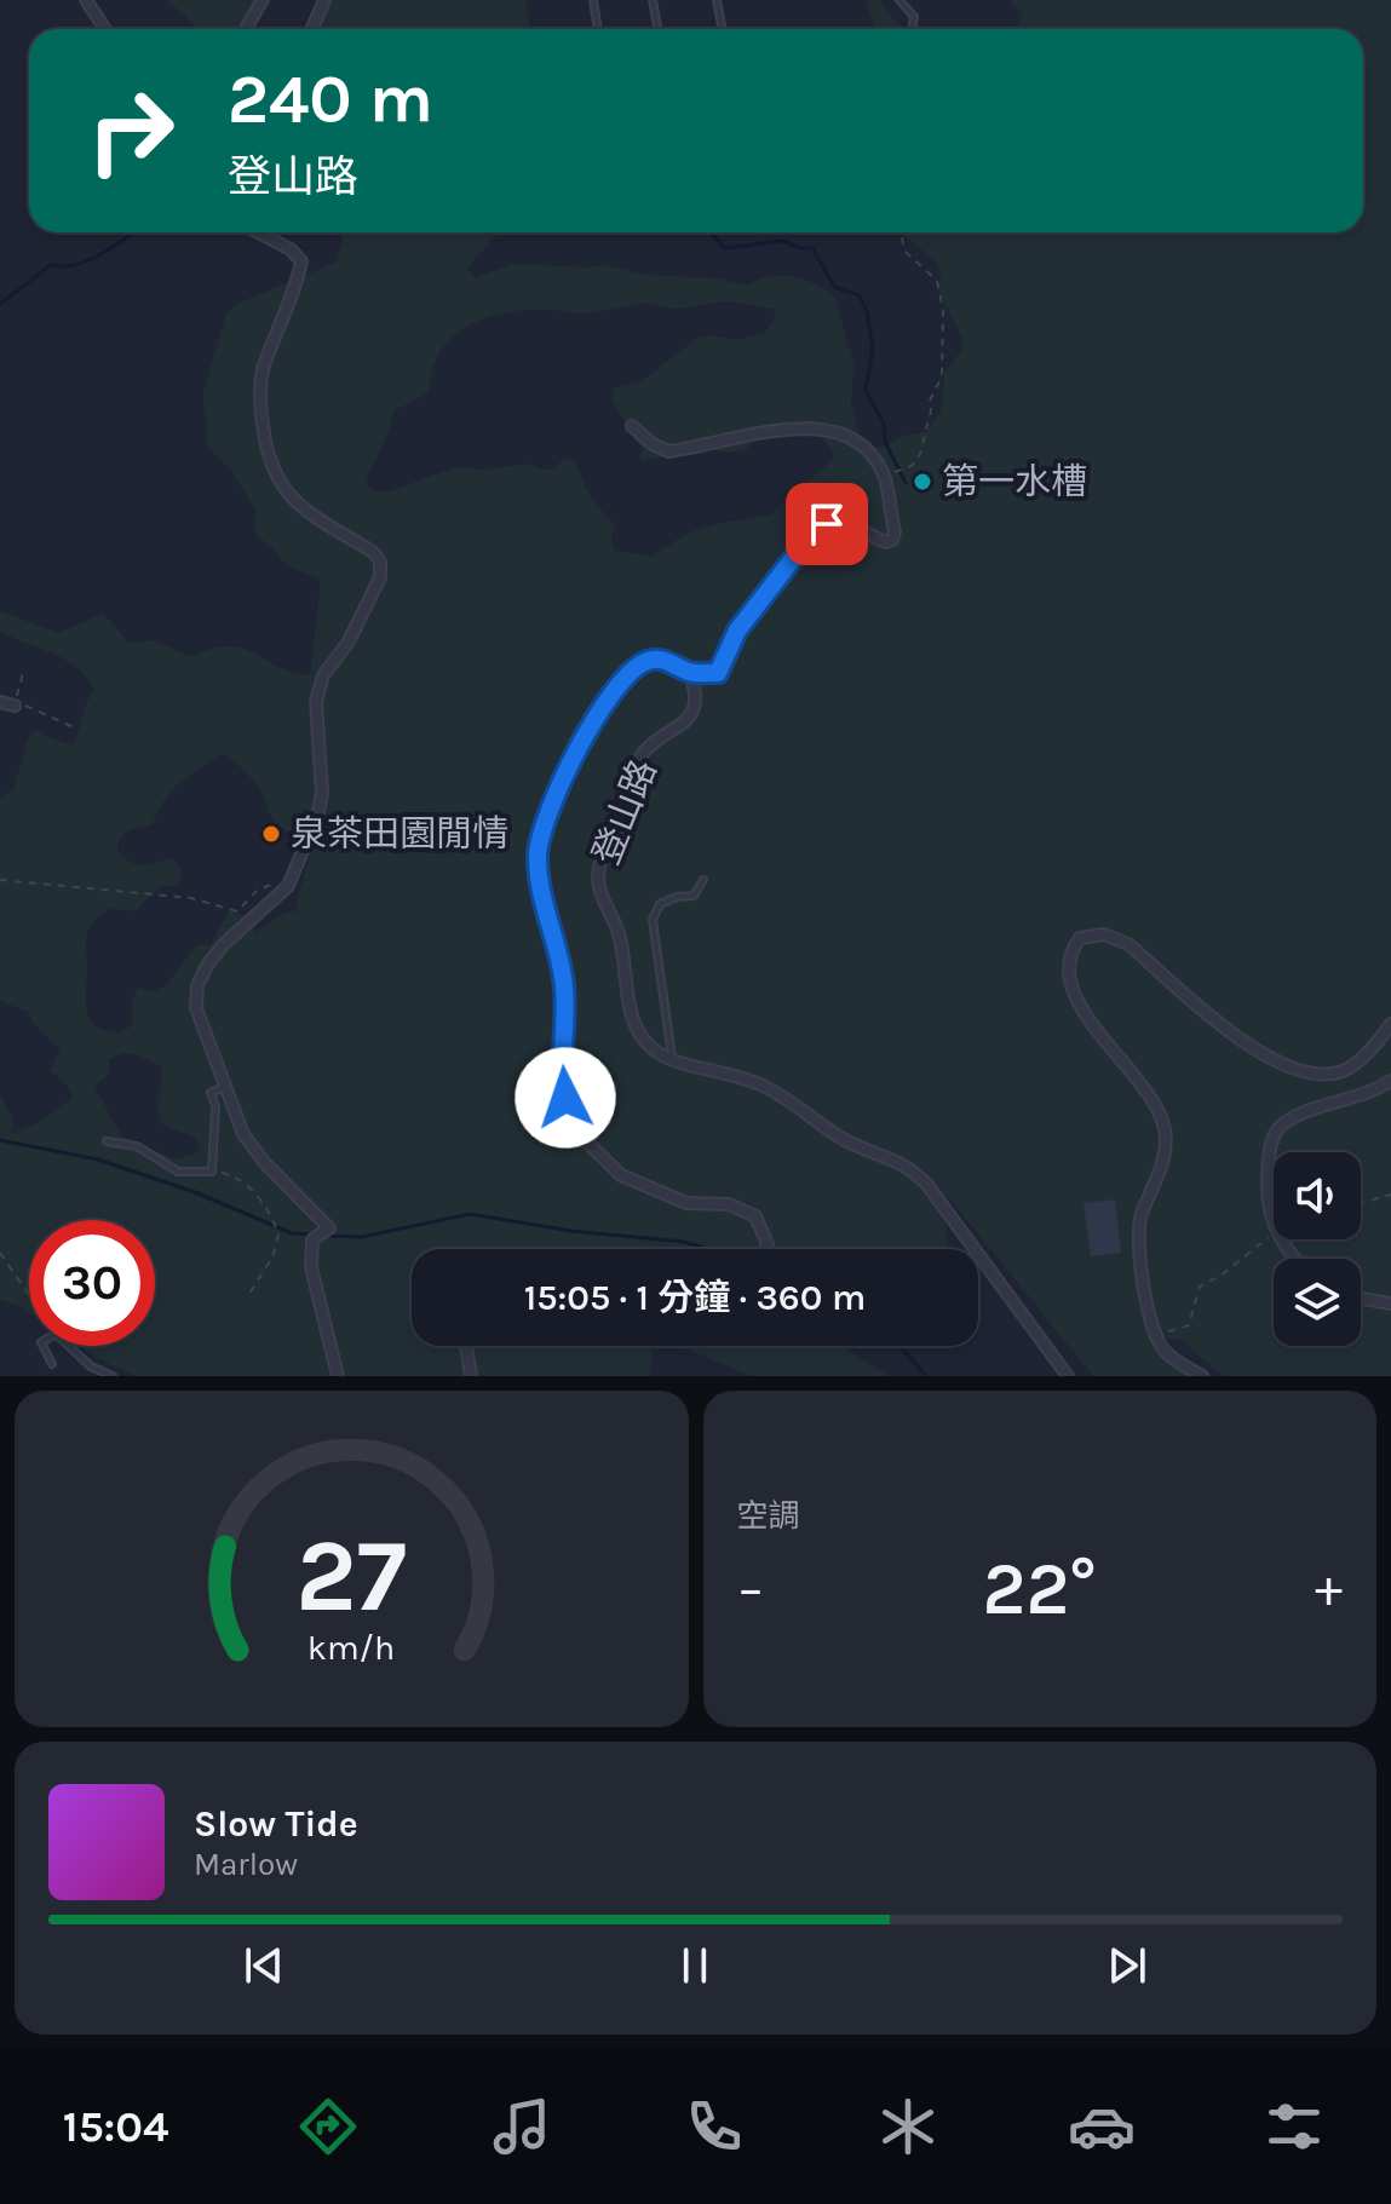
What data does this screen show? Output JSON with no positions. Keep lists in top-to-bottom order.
{
  "streets": {
    "street": ["登山路"]
  },
  "places": ["第一水槽", "泉茶田園閒情"],
  "page": {
    "turn": ["240 m", "登山路"],
    "limit": "30",
    "trip": "15:05 · 1 分鐘 · 360 m",
    "tile": "空調",
    "heat": ["−", "22°", "+"],
    "song": ["Slow Tide", "Marlow"],
    "tabs": "15:04",
    "gauge": ["27", "km/h"]
  }
}
